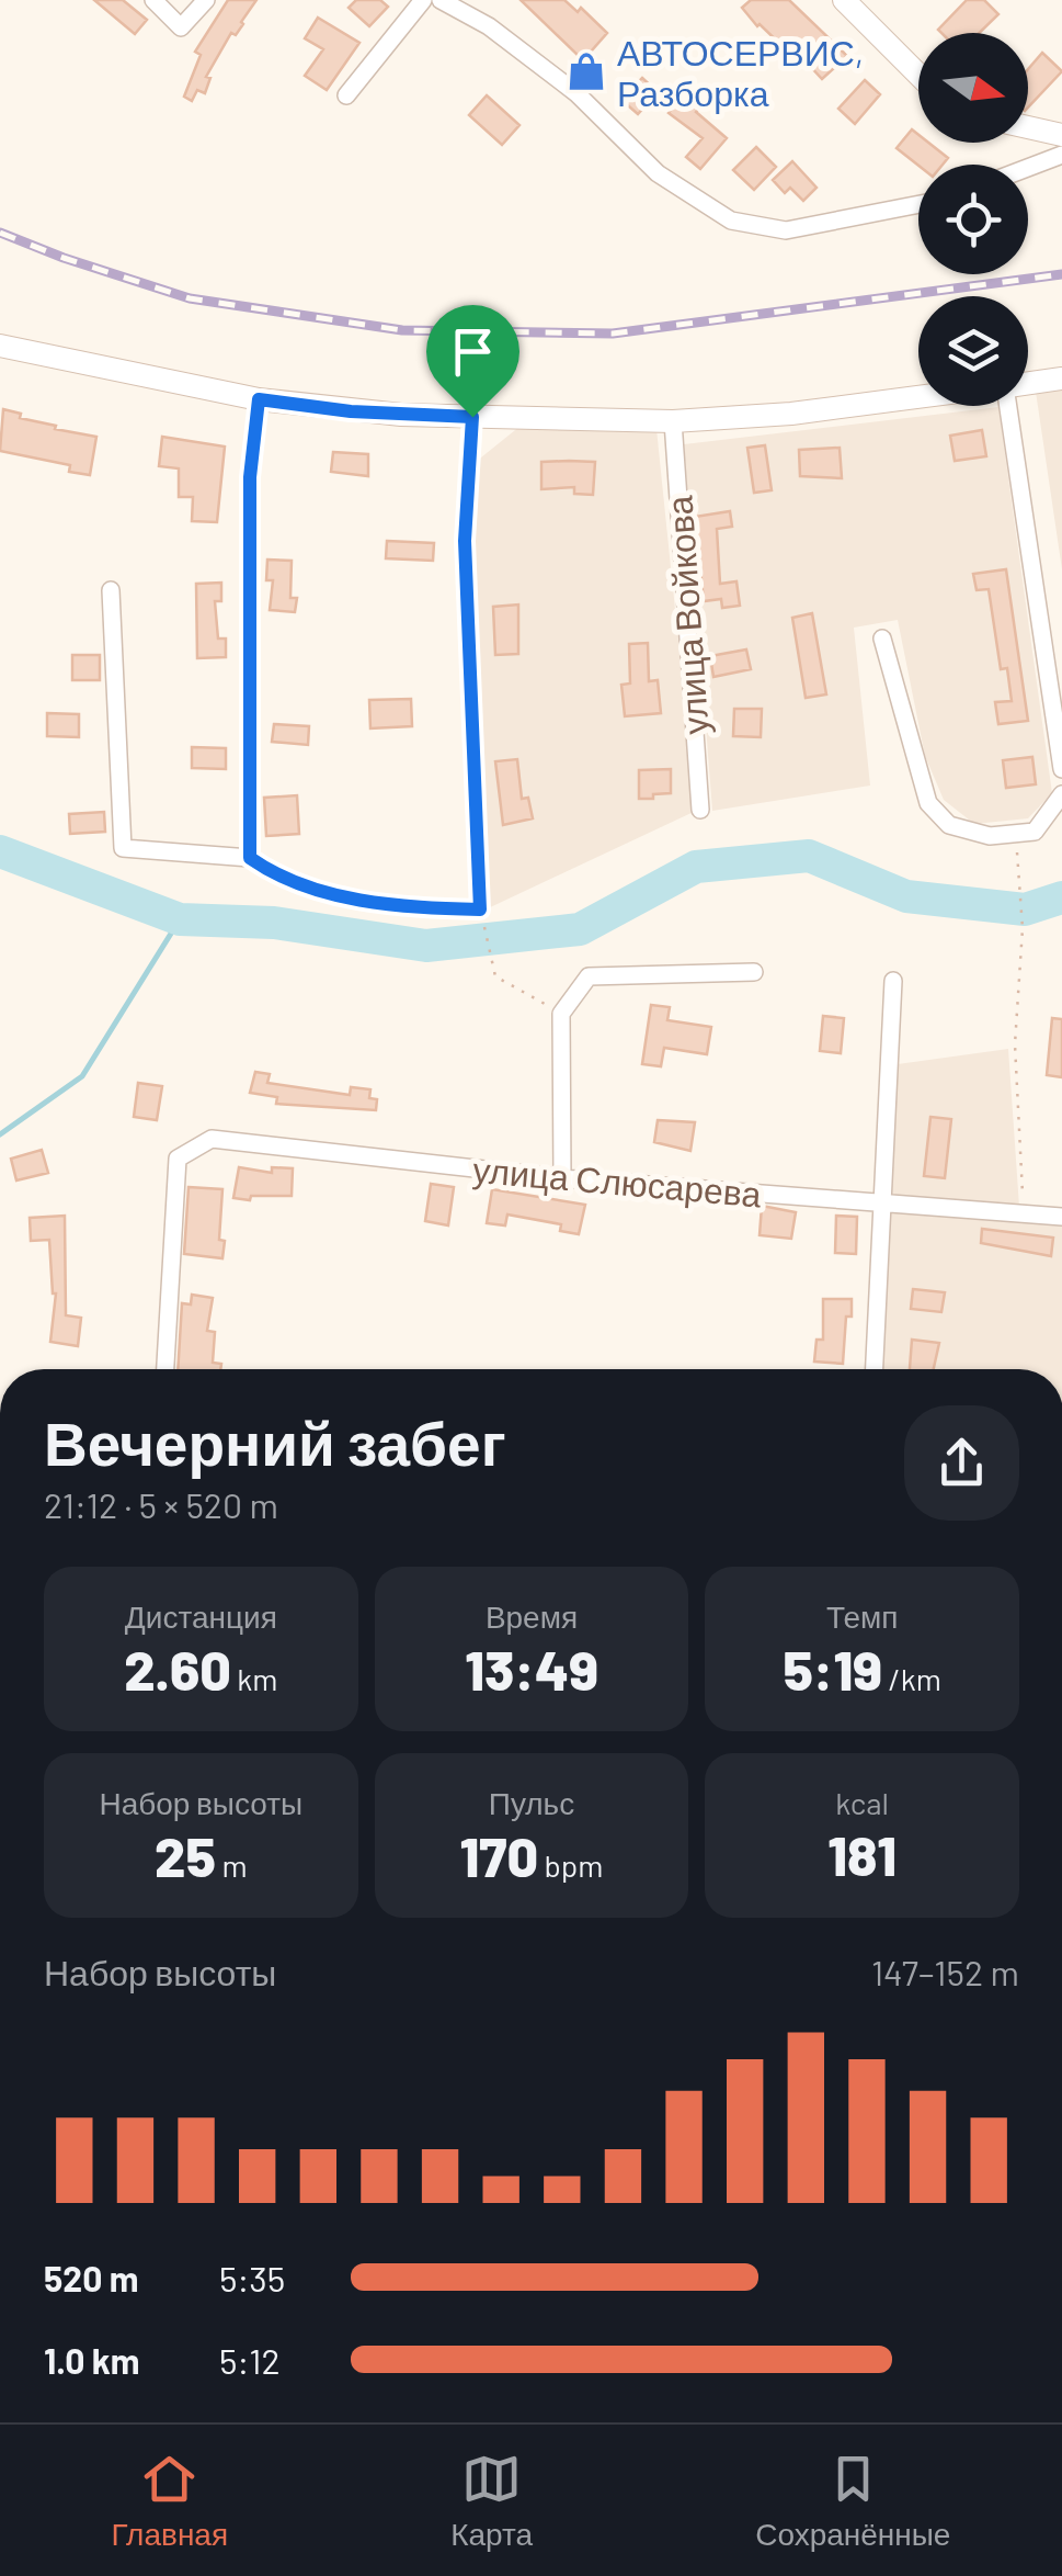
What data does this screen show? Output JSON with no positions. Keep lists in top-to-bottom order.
{
  "streets": {
    "street": ["улица Войкова", "улица Слюсарева"]
  },
  "places": {
    "shop": ["АВТОСЕРВИС, Разборка"]
  },
  "north": "right",
  "page": {
    "heading": ["Вечерний забег", "21:12 · 5 × 520 m"],
    "stats": [
      ["Дистанция", "2.60 km"],
      ["Время", "13:49"],
      ["Темп", "5:19 /km"],
      ["Набор высоты", "25 m"],
      ["Пульс", "170 bpm"],
      ["kcal", "181"]
    ],
    "chart": ["Набор высоты", "147–152 m"],
    "list": [
      {
        "name": "520 m",
        "note": "5:35"
      },
      {
        "name": "1.0 km",
        "note": "5:12"
      }
    ],
    "tabs": ["Главная", "Карта", "Сохранённые"]
  }
}
